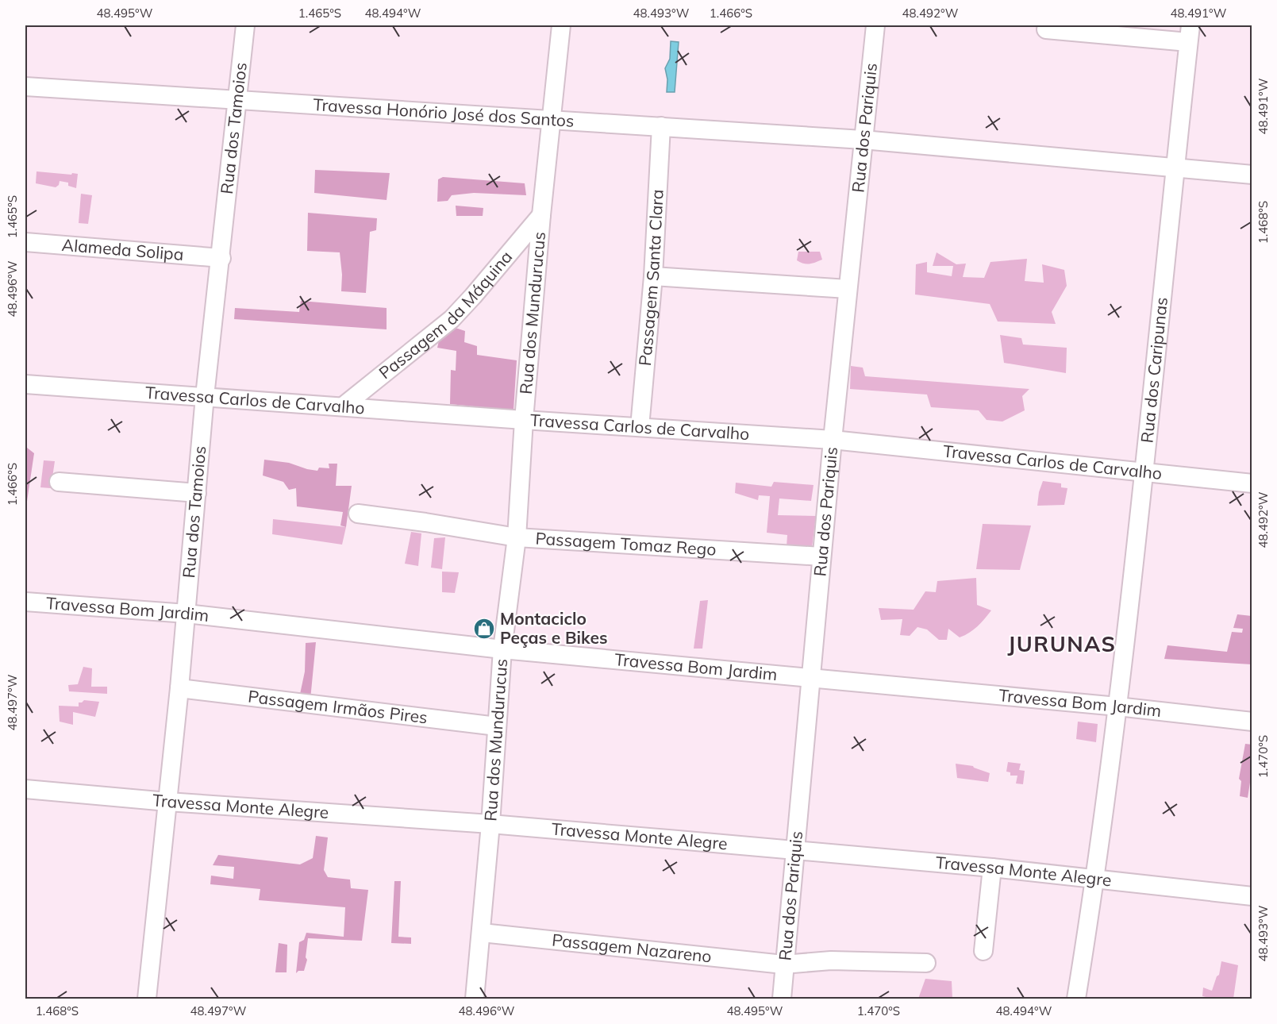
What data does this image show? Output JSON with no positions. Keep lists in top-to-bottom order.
{
  "streets": {
    "street": [
      "Travessa Honório José dos Santos",
      "Rua dos Tamoios",
      "Rua dos Pariquis",
      "Alameda Solipa",
      "Passagem Santa Clara",
      "Rua dos Mundurucus",
      "Passagem da Máquina",
      "Rua dos Caripunas",
      "Travessa Carlos de Carvalho",
      "Passagem Tomaz Rego",
      "Travessa Bom Jardim",
      "Passagem Irmãos Pires",
      "Travessa Monte Alegre",
      "Passagem Nazareno"
    ]
  },
  "crossings": [
    ["Travessa Honório José dos Santos", "Rua dos Tamoios"],
    ["Travessa Honório José dos Santos", "Rua dos Pariquis"],
    ["Travessa Honório José dos Santos", "Passagem Santa Clara"],
    ["Travessa Honório José dos Santos", "Rua dos Mundurucus"],
    ["Travessa Honório José dos Santos", "Rua dos Caripunas"],
    ["Rua dos Tamoios", "Alameda Solipa"],
    ["Rua dos Tamoios", "Travessa Carlos de Carvalho"],
    ["Rua dos Tamoios", "Travessa Bom Jardim"],
    ["Rua dos Tamoios", "Passagem Irmãos Pires"],
    ["Rua dos Tamoios", "Travessa Monte Alegre"],
    ["Rua dos Pariquis", "Travessa Carlos de Carvalho"],
    ["Rua dos Pariquis", "Passagem Tomaz Rego"],
    ["Rua dos Pariquis", "Travessa Bom Jardim"],
    ["Rua dos Pariquis", "Travessa Monte Alegre"],
    ["Rua dos Pariquis", "Passagem Nazareno"],
    ["Passagem Santa Clara", "Travessa Carlos de Carvalho"],
    ["Rua dos Mundurucus", "Passagem da Máquina"],
    ["Rua dos Mundurucus", "Travessa Carlos de Carvalho"],
    ["Rua dos Mundurucus", "Passagem Tomaz Rego"],
    ["Rua dos Mundurucus", "Travessa Bom Jardim"],
    ["Rua dos Mundurucus", "Passagem Irmãos Pires"],
    ["Rua dos Mundurucus", "Travessa Monte Alegre"],
    ["Rua dos Mundurucus", "Passagem Nazareno"],
    ["Passagem da Máquina", "Travessa Carlos de Carvalho"],
    ["Rua dos Caripunas", "Travessa Carlos de Carvalho"],
    ["Rua dos Caripunas", "Travessa Bom Jardim"],
    ["Rua dos Caripunas", "Travessa Monte Alegre"]
  ],
  "districts": ["JURUNAS"],
  "places": {
    "shop": ["Montaciclo Peças e Bikes"]
  },
  "coordinates": [
    "48.495°W",
    "1.465°S",
    "48.494°W",
    "48.493°W",
    "1.466°S",
    "48.492°W",
    "48.491°W",
    "1.468°S",
    "48.496°W",
    "48.497°W",
    "1.470°S"
  ]
}
